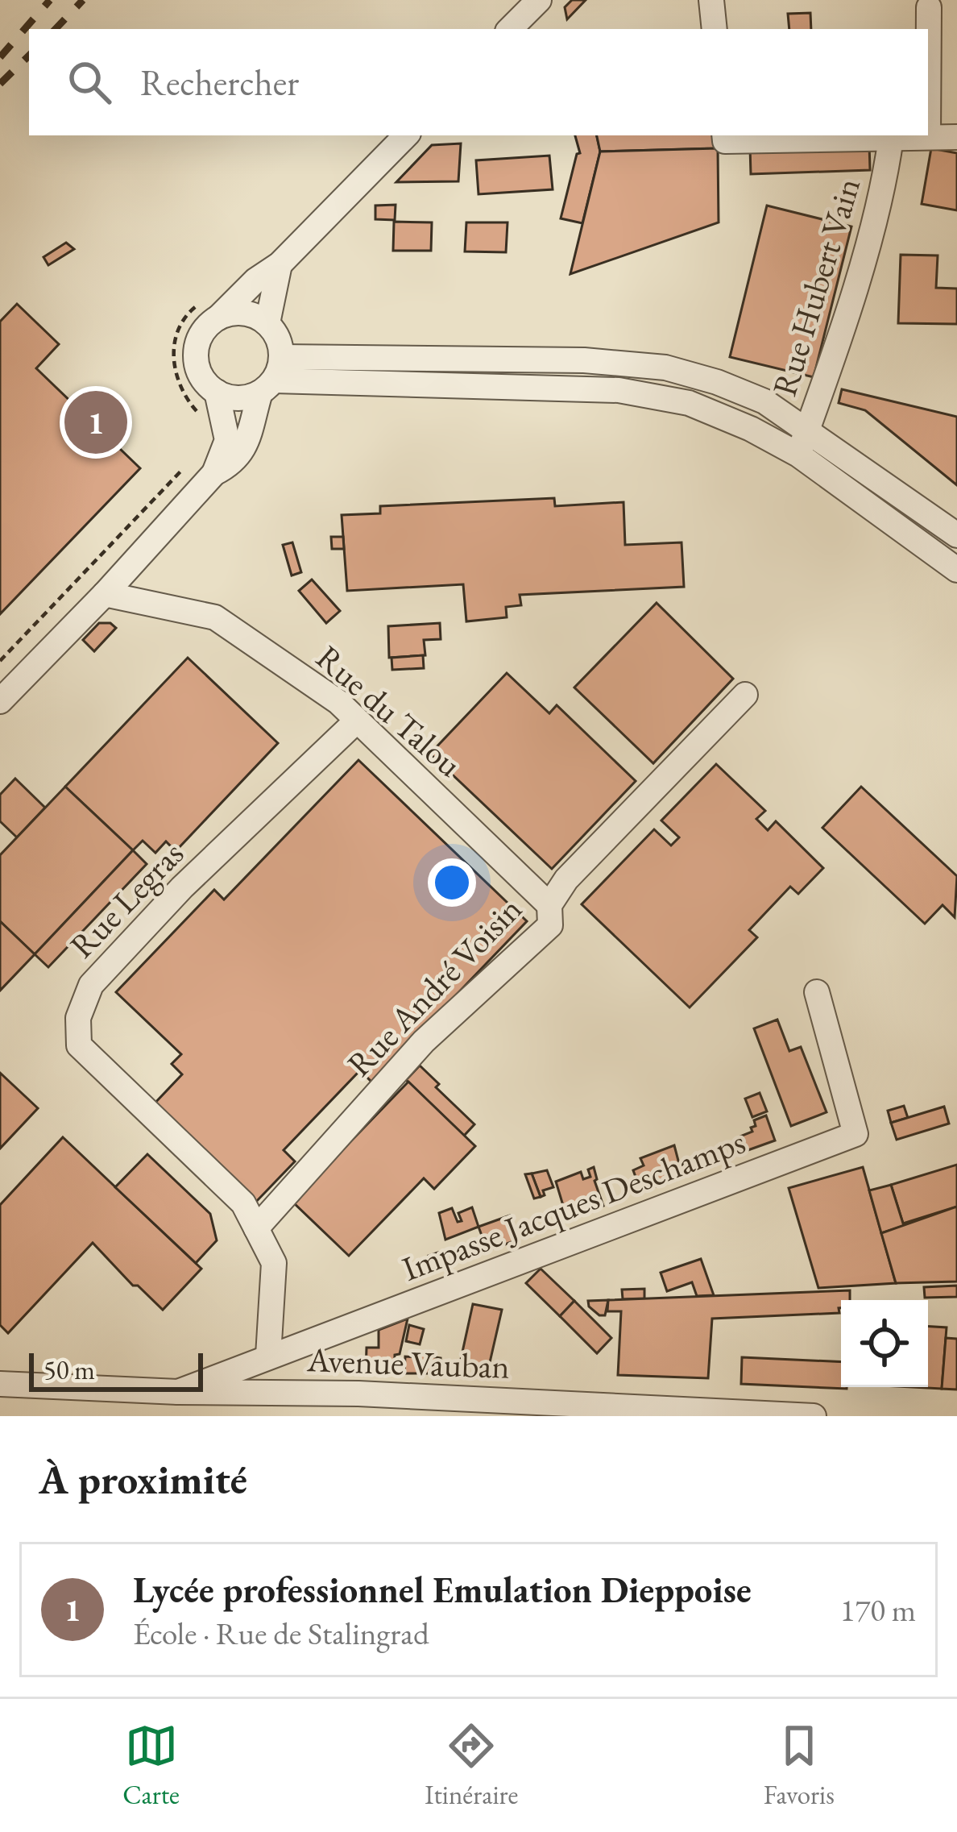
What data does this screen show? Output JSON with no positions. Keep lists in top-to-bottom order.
{
  "streets": {
    "street": [
      "Rue Hubert Vain",
      "Rue du Talou",
      "Rue Legras",
      "Rue André Voisin",
      "Impasse Jacques Deschamps",
      "Avenue Vauban"
    ]
  },
  "crossings": [
    ["Rue du Talou", "Rue Legras"],
    ["Rue du Talou", "Rue André Voisin"],
    ["Rue Legras", "Rue André Voisin"],
    ["Impasse Jacques Deschamps", "Avenue Vauban"]
  ],
  "scale_bar": "50 m",
  "page": {
    "search": "Rechercher",
    "pins": "1",
    "scale": "50 m",
    "heading": "À proximité",
    "list": [
      {
        "mark": "1",
        "name": "Lycée professionnel Emulation Dieppoise",
        "note": "École · Rue de Stalingrad",
        "value": "170 m"
      }
    ],
    "nav": ["Carte", "Itinéraire", "Favoris"]
  }
}
